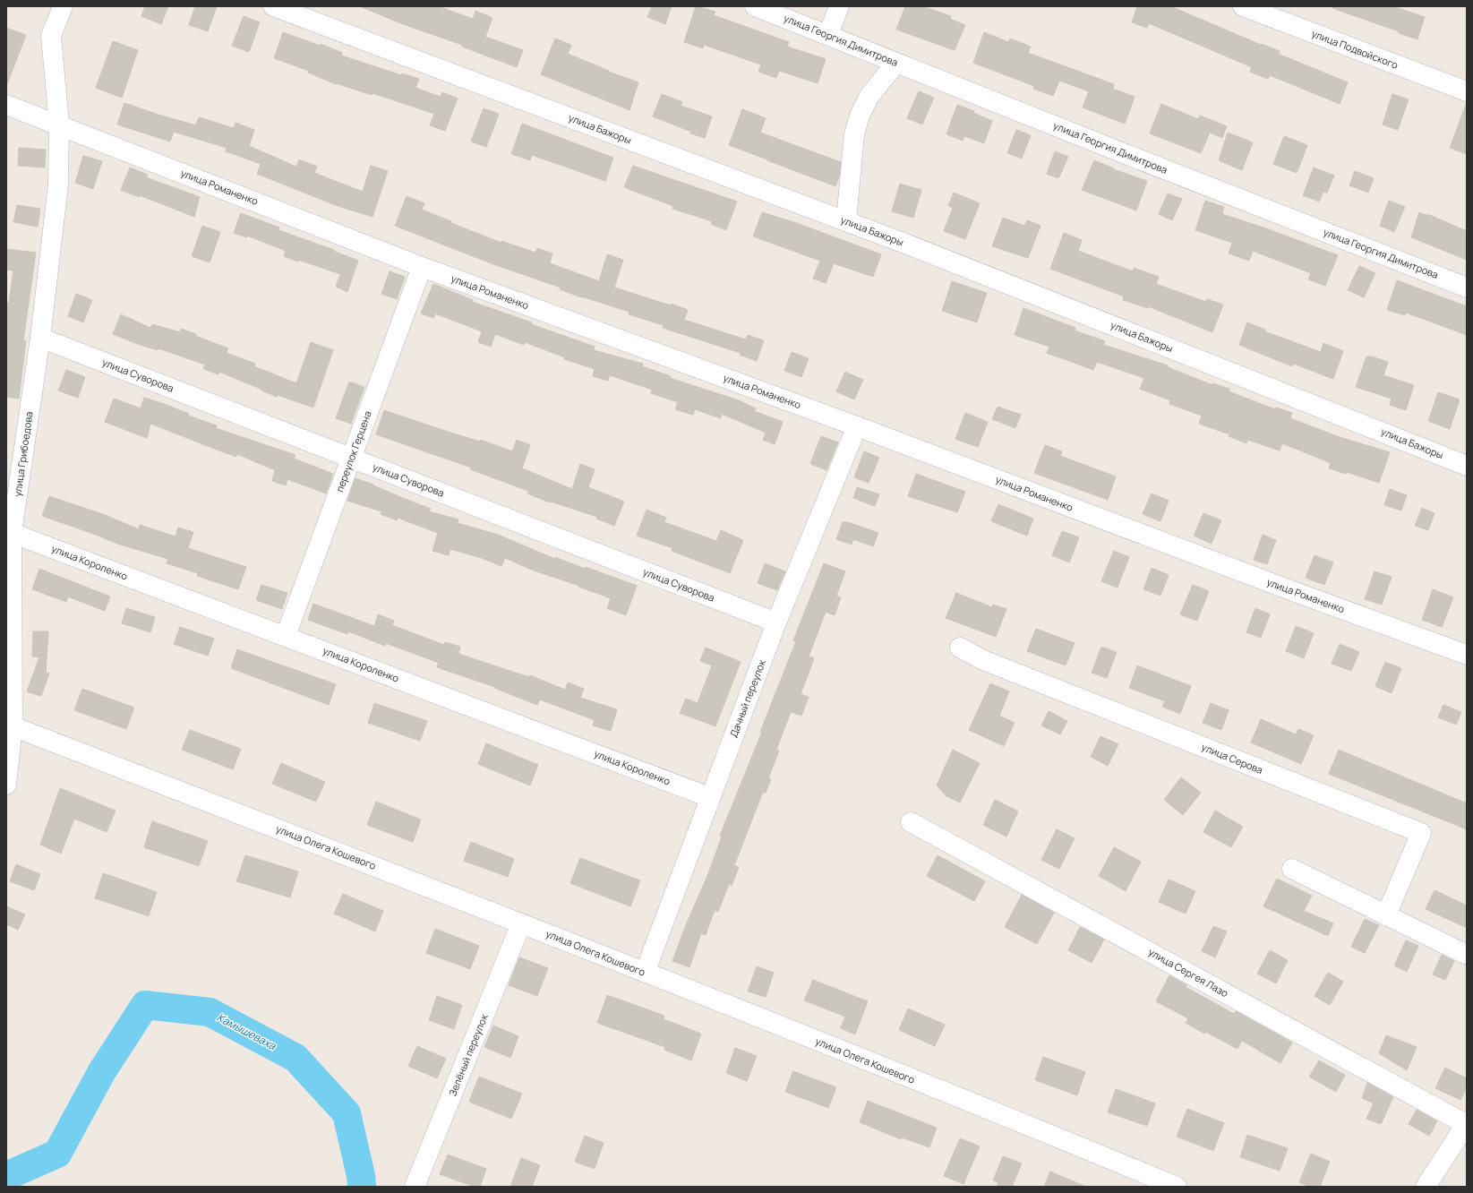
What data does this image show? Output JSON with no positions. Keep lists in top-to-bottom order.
{
  "streets": {
    "street": [
      "улица Георгия Димитрова",
      "улица Подвойского",
      "улица Бажоры",
      "улица Романенко",
      "улица Суворова",
      "переулок Герцена",
      "улица Грибоедова",
      "улица Короленко",
      "Дачный переулок",
      "улица Серова",
      "улица Олега Кошевого",
      "улица Сергея Лазо",
      "Зелёный переулок"
    ]
  },
  "crossings": [
    ["улица Романенко", "переулок Герцена"],
    ["улица Романенко", "улица Грибоедова"],
    ["улица Романенко", "Дачный переулок"],
    ["улица Суворова", "переулок Герцена"],
    ["улица Суворова", "улица Грибоедова"],
    ["улица Суворова", "Дачный переулок"],
    ["переулок Герцена", "улица Короленко"],
    ["улица Грибоедова", "улица Короленко"],
    ["улица Грибоедова", "улица Олега Кошевого"],
    ["улица Короленко", "Дачный переулок"],
    ["Дачный переулок", "улица Олега Кошевого"],
    ["улица Олега Кошевого", "Зелёный переулок"]
  ],
  "water": ["Камышеваха"]
}
